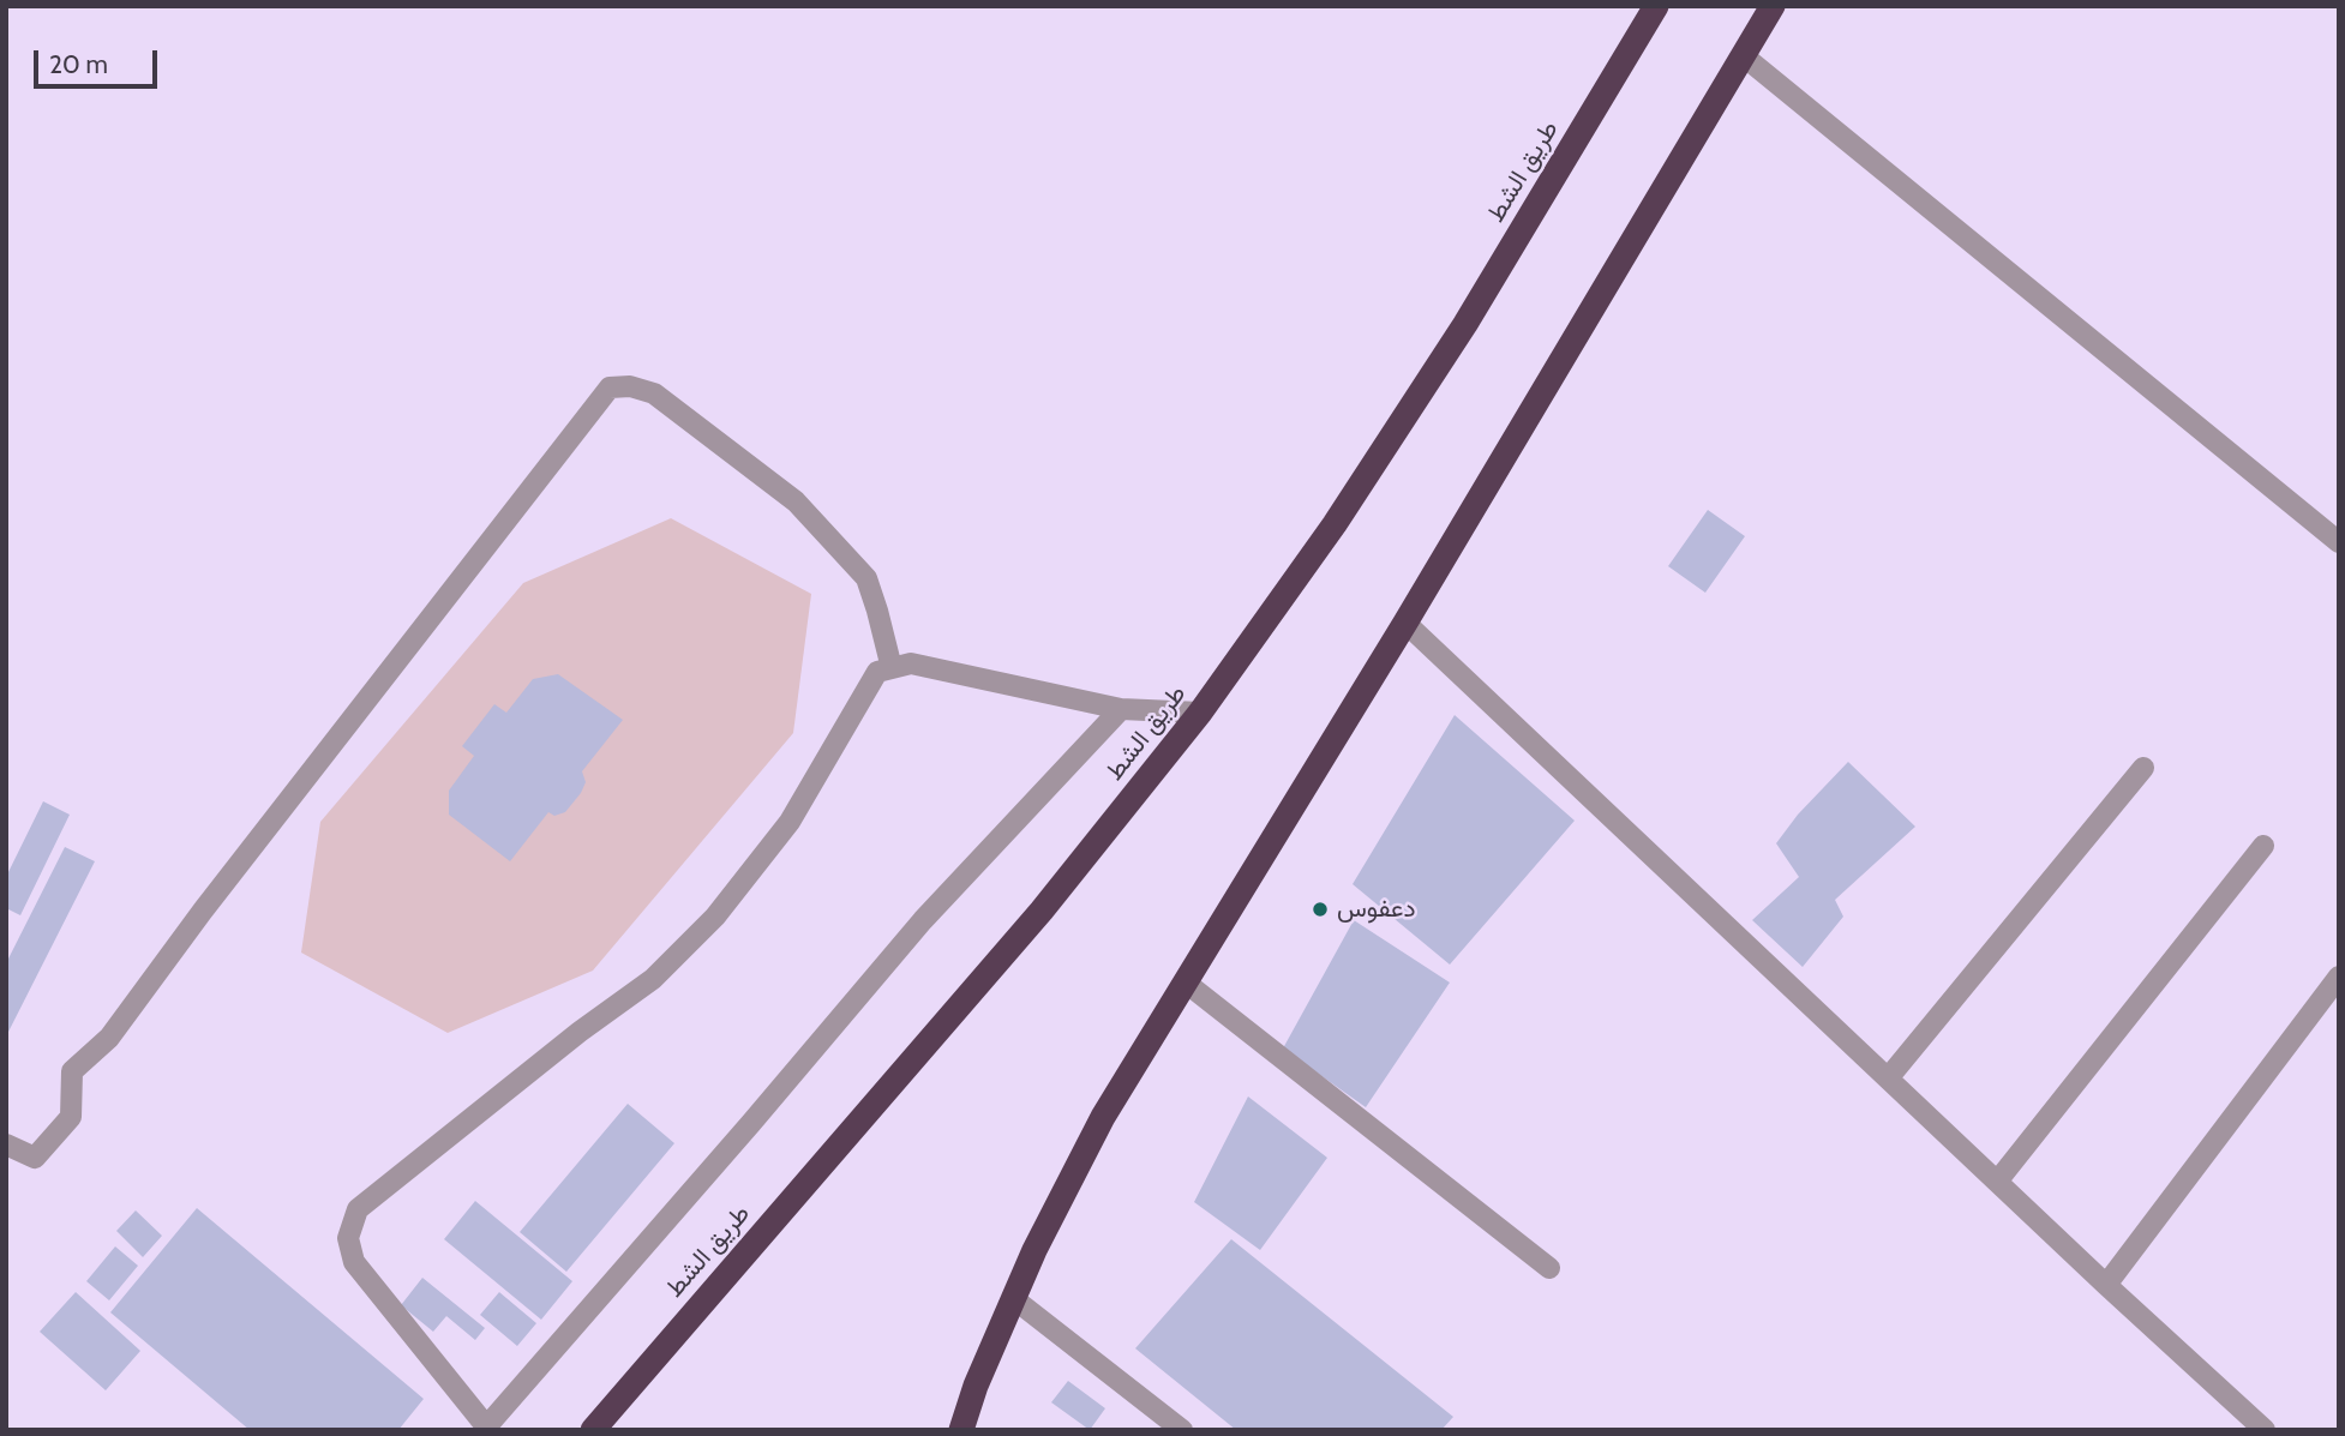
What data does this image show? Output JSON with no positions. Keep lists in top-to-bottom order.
{
  "streets": {
    "highway": ["طريق الشط"]
  },
  "places": ["دعفوس"],
  "scale_bar": "20 m"
}
